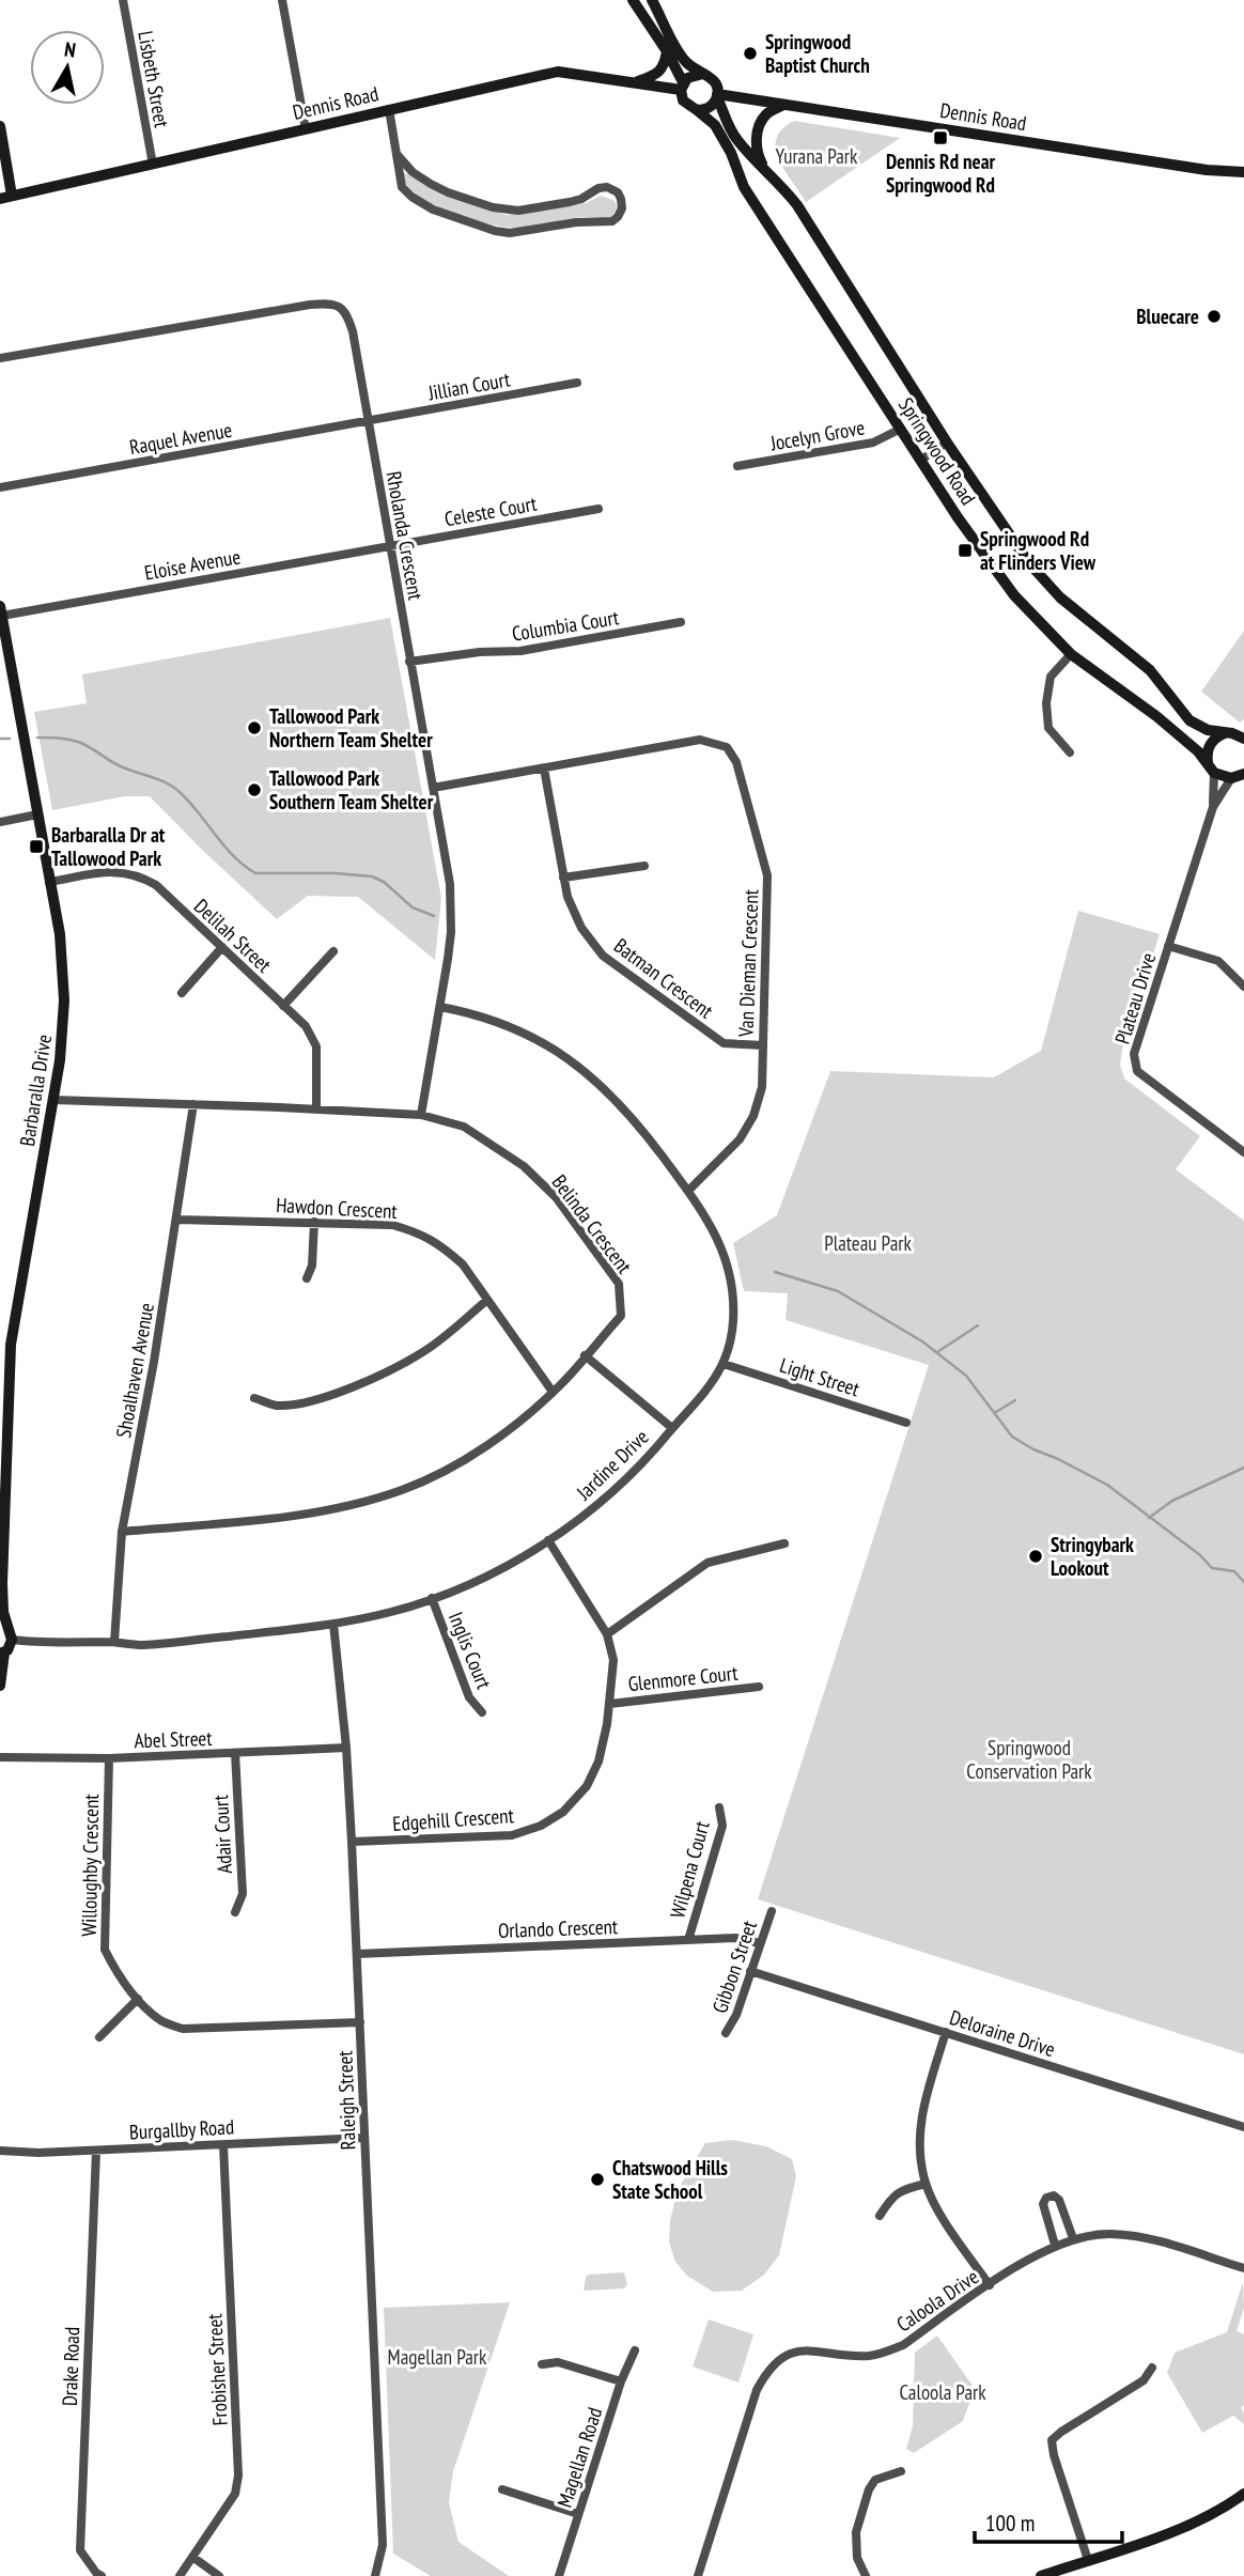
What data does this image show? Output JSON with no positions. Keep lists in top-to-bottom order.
{
  "streets": {
    "street": [
      "Lisbeth Street",
      "Dennis Road",
      "Jillian Court",
      "Jocelyn Grove",
      "Raquel Avenue",
      "Springwood Road",
      "Celeste Court",
      "Rholanda Crescent",
      "Eloise Avenue",
      "Columbia Court",
      "Delilah Street",
      "Van Dieman Crescent",
      "Batman Crescent",
      "Plateau Drive",
      "Barbaralla Drive",
      "Hawdon Crescent",
      "Belinda Crescent",
      "Shoalhaven Avenue",
      "Light Street",
      "Jardine Drive",
      "Inglis Court",
      "Glenmore Court",
      "Abel Street",
      "Edgehill Crescent",
      "Adair Court",
      "Willoughby Crescent",
      "Wilpena Court",
      "Orlando Crescent",
      "Gibbon Street",
      "Deloraine Drive",
      "Raleigh Street",
      "Burgallby Road",
      "Caloola Drive",
      "Drake Road",
      "Frobisher Street",
      "Magellan Road"
    ]
  },
  "crossings": [
    ["Lisbeth Street", "Dennis Road"],
    ["Dennis Road", "Springwood Road"],
    ["Jillian Court", "Raquel Avenue"],
    ["Jillian Court", "Rholanda Crescent"],
    ["Jocelyn Grove", "Springwood Road"],
    ["Raquel Avenue", "Rholanda Crescent"],
    ["Springwood Road", "Plateau Drive"],
    ["Celeste Court", "Rholanda Crescent"],
    ["Celeste Court", "Eloise Avenue"],
    ["Rholanda Crescent", "Eloise Avenue"],
    ["Rholanda Crescent", "Columbia Court"],
    ["Rholanda Crescent", "Van Dieman Crescent"],
    ["Rholanda Crescent", "Belinda Crescent"],
    ["Rholanda Crescent", "Jardine Drive"],
    ["Eloise Avenue", "Barbaralla Drive"],
    ["Delilah Street", "Barbaralla Drive"],
    ["Delilah Street", "Belinda Crescent"],
    ["Van Dieman Crescent", "Batman Crescent"],
    ["Van Dieman Crescent", "Jardine Drive"],
    ["Barbaralla Drive", "Belinda Crescent"],
    ["Barbaralla Drive", "Jardine Drive"],
    ["Hawdon Crescent", "Belinda Crescent"],
    ["Hawdon Crescent", "Shoalhaven Avenue"],
    ["Belinda Crescent", "Shoalhaven Avenue"],
    ["Shoalhaven Avenue", "Jardine Drive"],
    ["Light Street", "Jardine Drive"],
    ["Jardine Drive", "Inglis Court"],
    ["Jardine Drive", "Edgehill Crescent"],
    ["Jardine Drive", "Raleigh Street"],
    ["Glenmore Court", "Edgehill Crescent"],
    ["Abel Street", "Adair Court"],
    ["Abel Street", "Willoughby Crescent"],
    ["Abel Street", "Raleigh Street"],
    ["Edgehill Crescent", "Raleigh Street"],
    ["Willoughby Crescent", "Raleigh Street"],
    ["Wilpena Court", "Orlando Crescent"],
    ["Orlando Crescent", "Gibbon Street"],
    ["Orlando Crescent", "Raleigh Street"],
    ["Gibbon Street", "Deloraine Drive"],
    ["Raleigh Street", "Burgallby Road"],
    ["Burgallby Road", "Drake Road"],
    ["Burgallby Road", "Frobisher Street"]
  ],
  "parks": [
    "Yurana Park",
    "Plateau Park",
    "Springwood Conservation Park",
    "Magellan Park",
    "Caloola Park"
  ],
  "places": {
    "other": [
      "Springwood Baptist Church",
      "Bluecare",
      "Tallowood Park Northern Team Shelter",
      "Tallowood Park Southern Team Shelter",
      "Stringybark Lookout",
      "Chatswood Hills State School"
    ],
    "transit": ["Dennis Rd near Springwood Rd", "Springwood Rd at Flinders View", "Barbaralla Dr at Tallowood Park"]
  },
  "scale_bar": "100 m",
  "north": "top"
}
